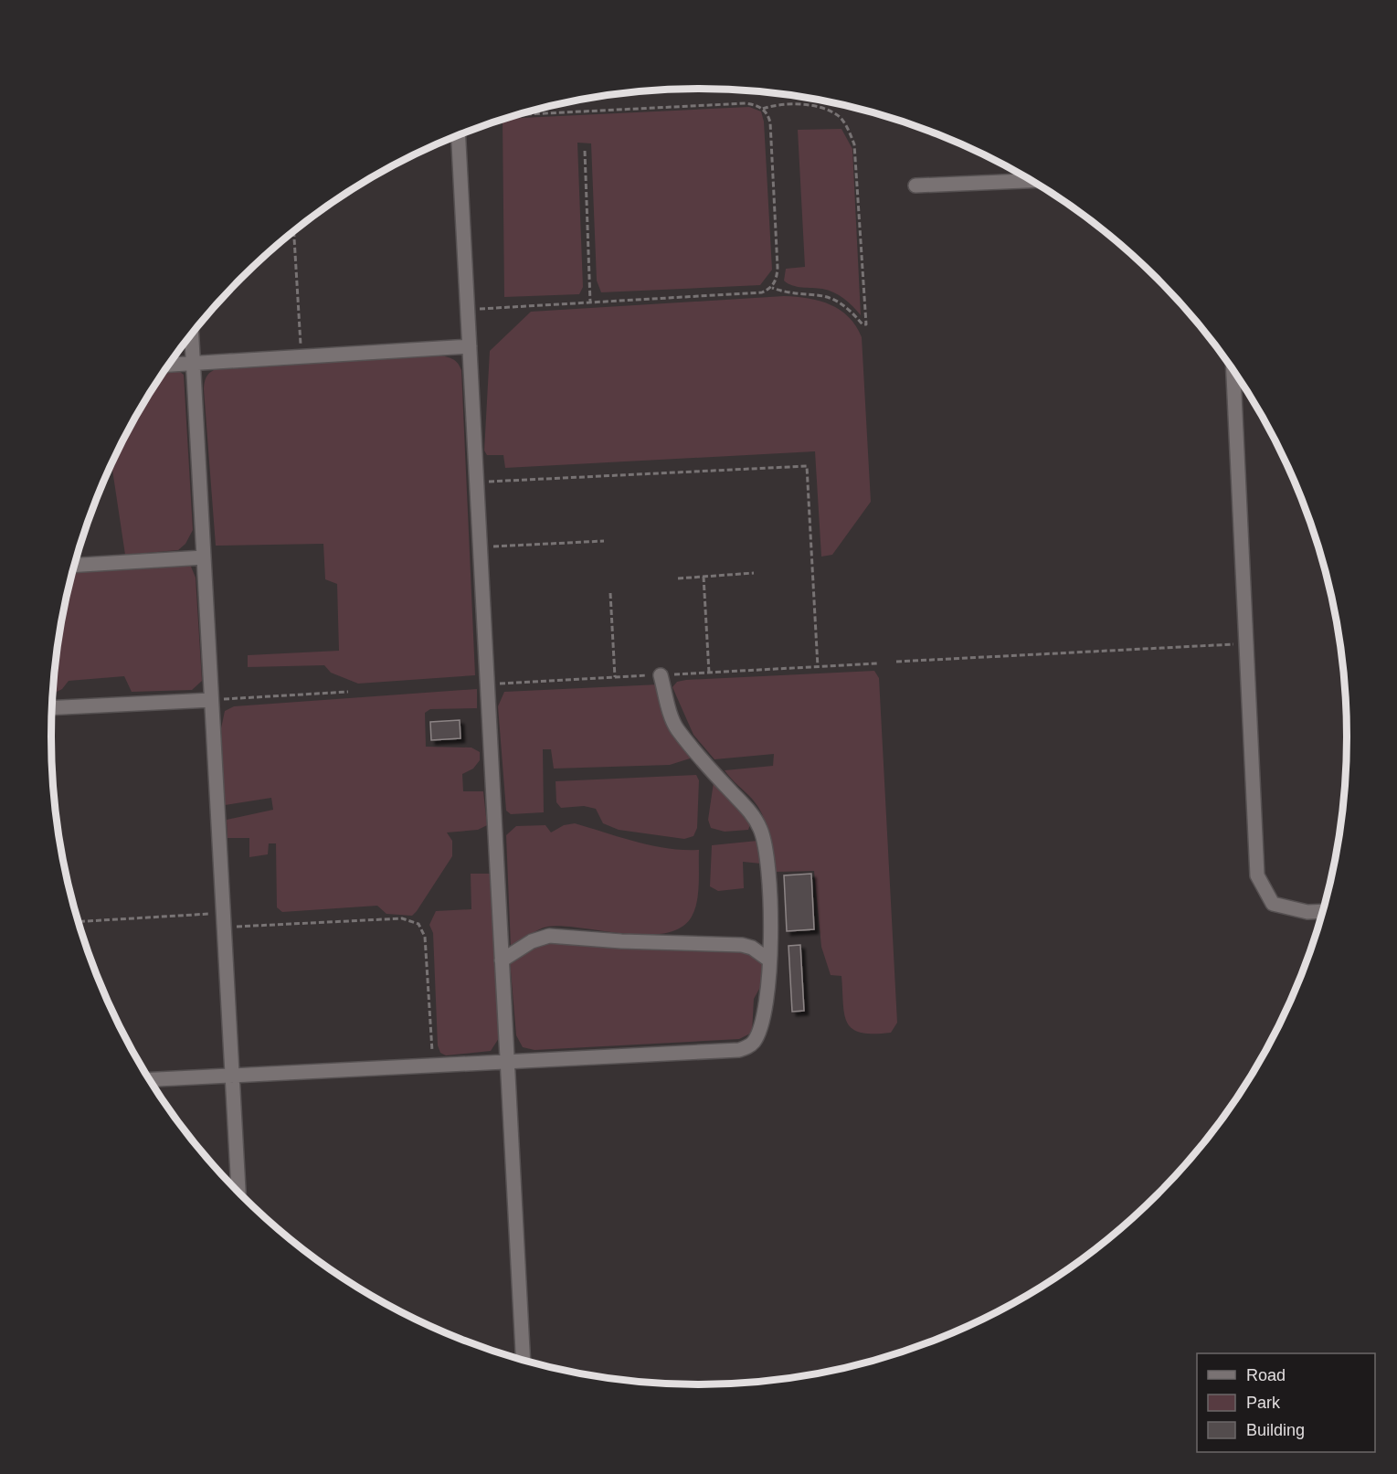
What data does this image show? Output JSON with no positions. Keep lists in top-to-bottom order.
{
  "legend": ["Road", "Park", "Building"]
}
